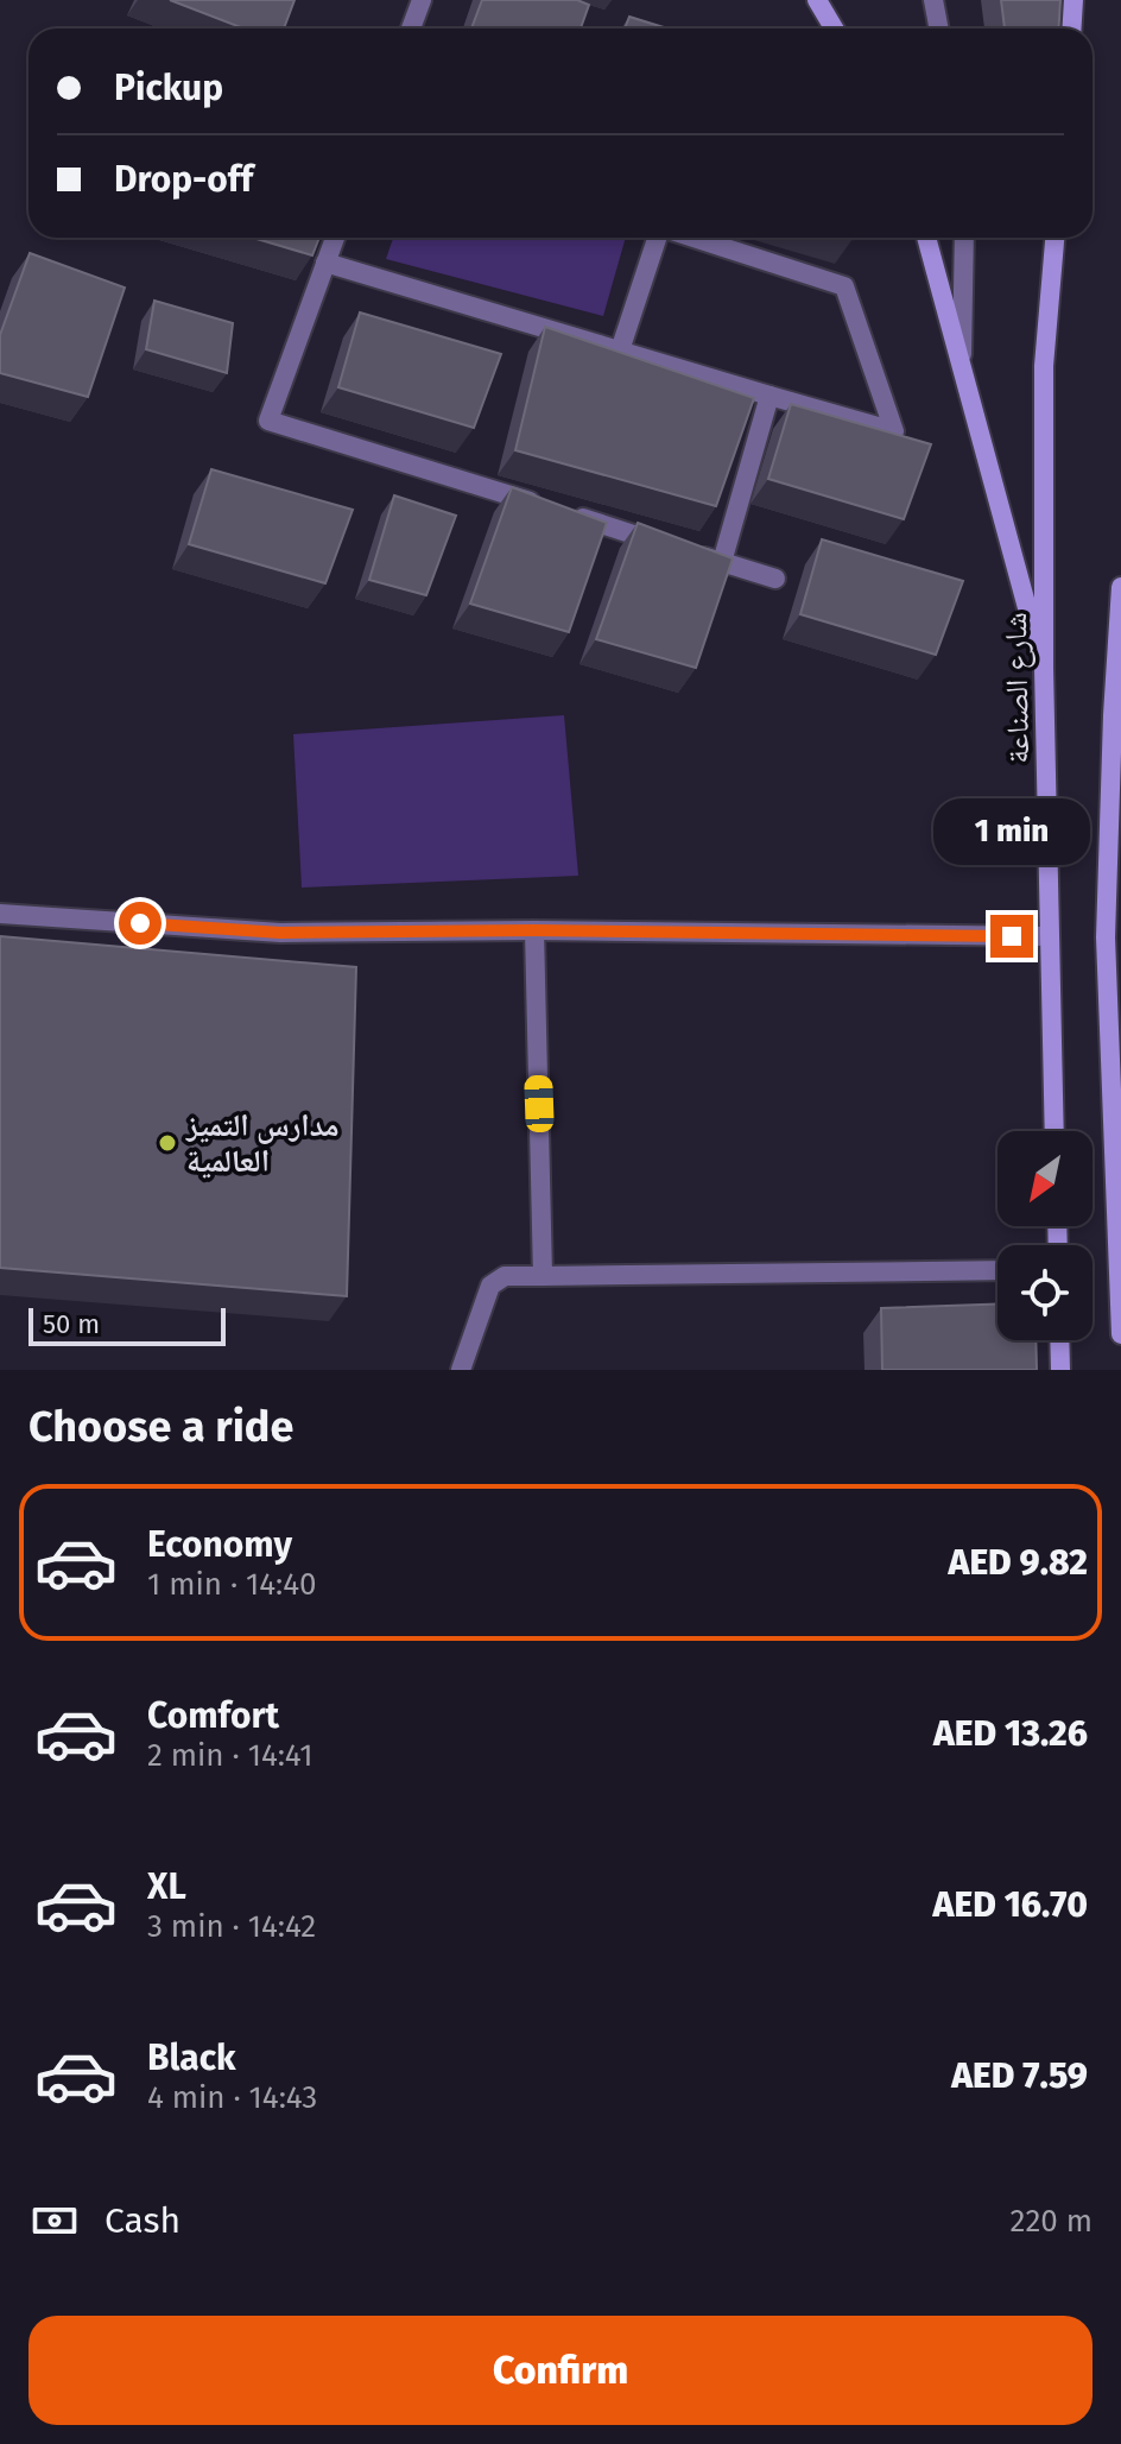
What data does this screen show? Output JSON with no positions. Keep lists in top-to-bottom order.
{
  "streets": {
    "street": ["شارع الصناعة"]
  },
  "places": ["مدارس التميز العالمية"],
  "scale_bar": "50 m",
  "north": "bottom left",
  "page": {
    "banner": ["Pickup", "Drop-off"],
    "bubble": "1 min",
    "scale": "50 m",
    "heading": "Choose a ride",
    "list": [
      {
        "name": "Economy",
        "note": "1 min · 14:40",
        "value": "AED 9.82"
      },
      {
        "name": "Comfort",
        "note": "2 min · 14:41",
        "value": "AED 13.26"
      },
      {
        "name": "XL",
        "note": "3 min · 14:42",
        "value": "AED 16.70"
      },
      {
        "name": "Black",
        "note": "4 min · 14:43",
        "value": "AED 7.59"
      }
    ],
    "pay": ["Cash", "220 m"],
    "buttons": "Confirm"
  }
}
